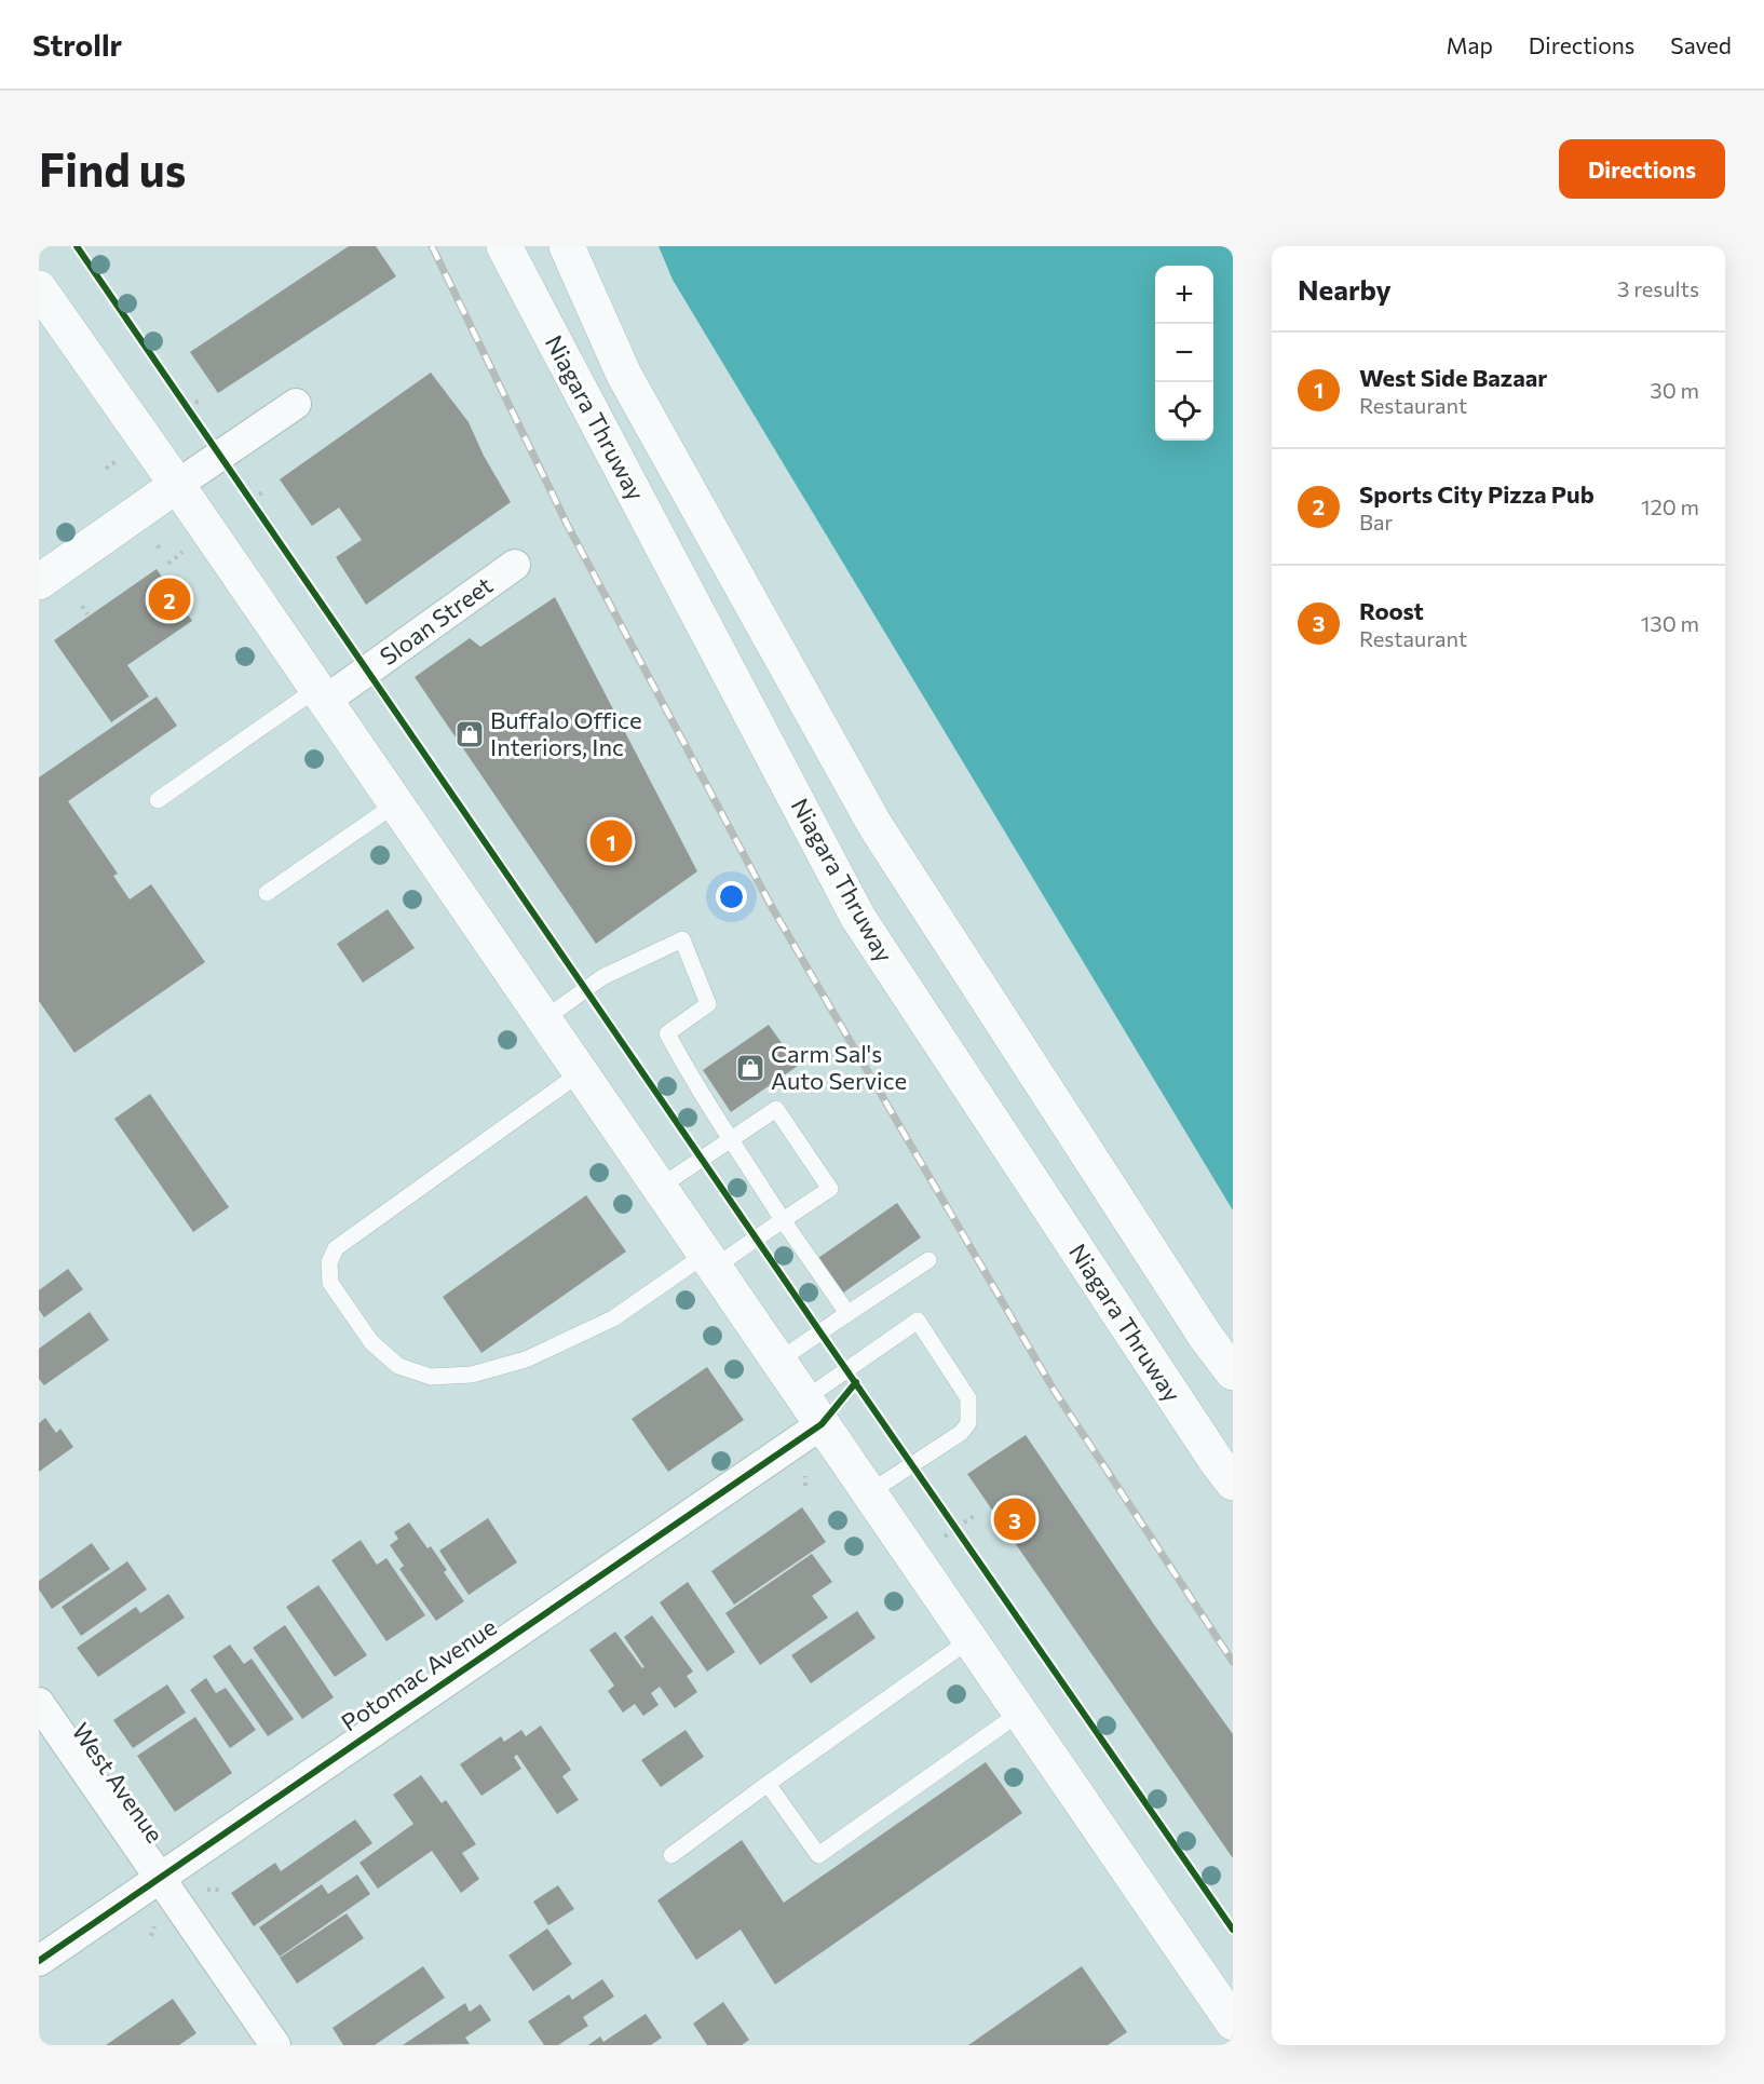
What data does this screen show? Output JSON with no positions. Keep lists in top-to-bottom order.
{
  "streets": {
    "main road": ["Niagara Thruway"],
    "street": ["Sloan Street", "Potomac Avenue", "West Avenue"]
  },
  "crossings": [
    ["Potomac Avenue", "West Avenue"]
  ],
  "places": {
    "shop": ["Buffalo Office Interiors, Inc", "Carm Sal's Auto Service"]
  },
  "page": {
    "header": "Strollr",
    "nav": ["Map", "Directions", "Saved"],
    "buttons": "Directions",
    "title": "Find us",
    "heading": ["Nearby", "3 results"],
    "map_buttons": ["+", "−"],
    "list": [
      {
        "mark": "1",
        "name": "West Side Bazaar",
        "note": "Restaurant",
        "value": "30 m"
      },
      {
        "mark": "2",
        "name": "Sports City Pizza Pub",
        "note": "Bar",
        "value": "120 m"
      },
      {
        "mark": "3",
        "name": "Roost",
        "note": "Restaurant",
        "value": "130 m"
      }
    ],
    "pins": ["2", "1", "3"]
  }
}
